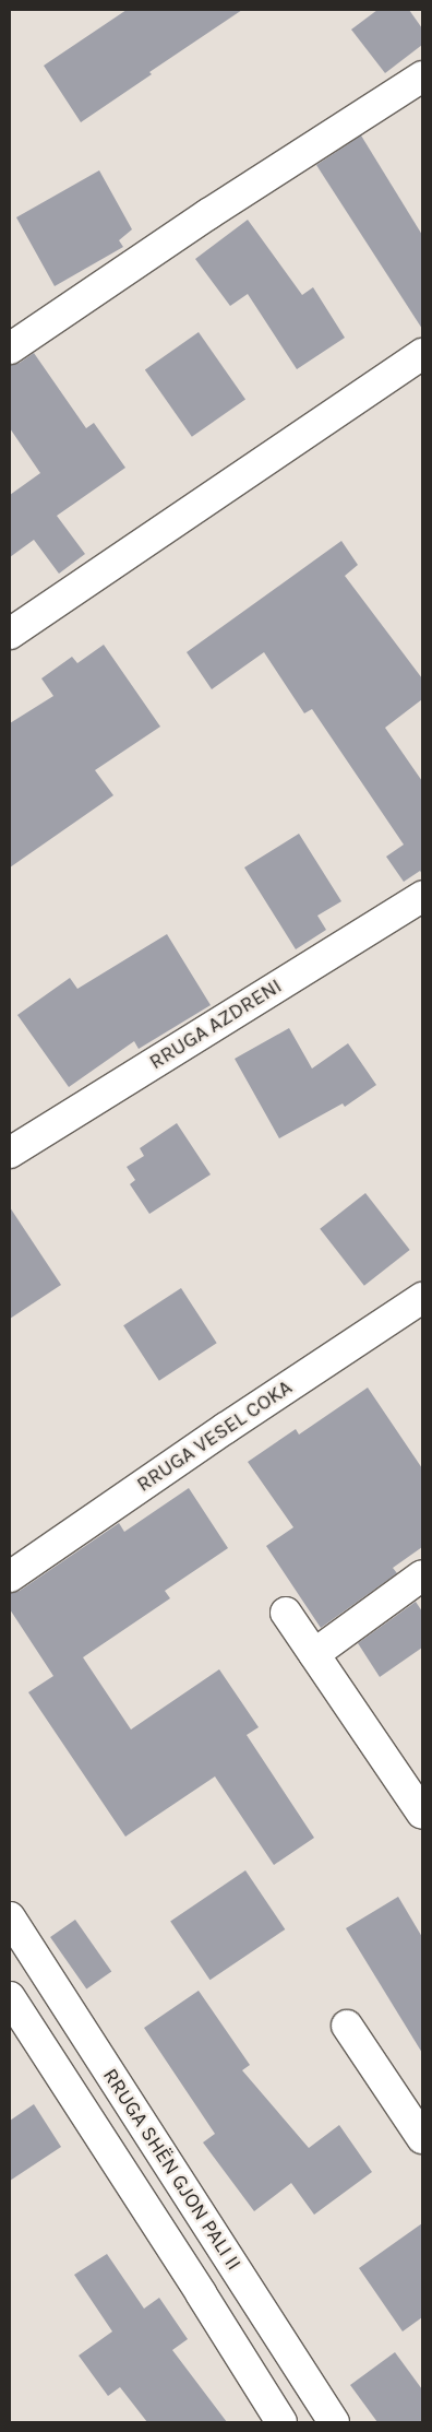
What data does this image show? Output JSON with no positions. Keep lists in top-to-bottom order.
{
  "streets": {
    "street": ["RRUGA AZDRENI", "RRUGA VESEL COKA", "RRUGA SHËN GJON PALI II"]
  }
}
